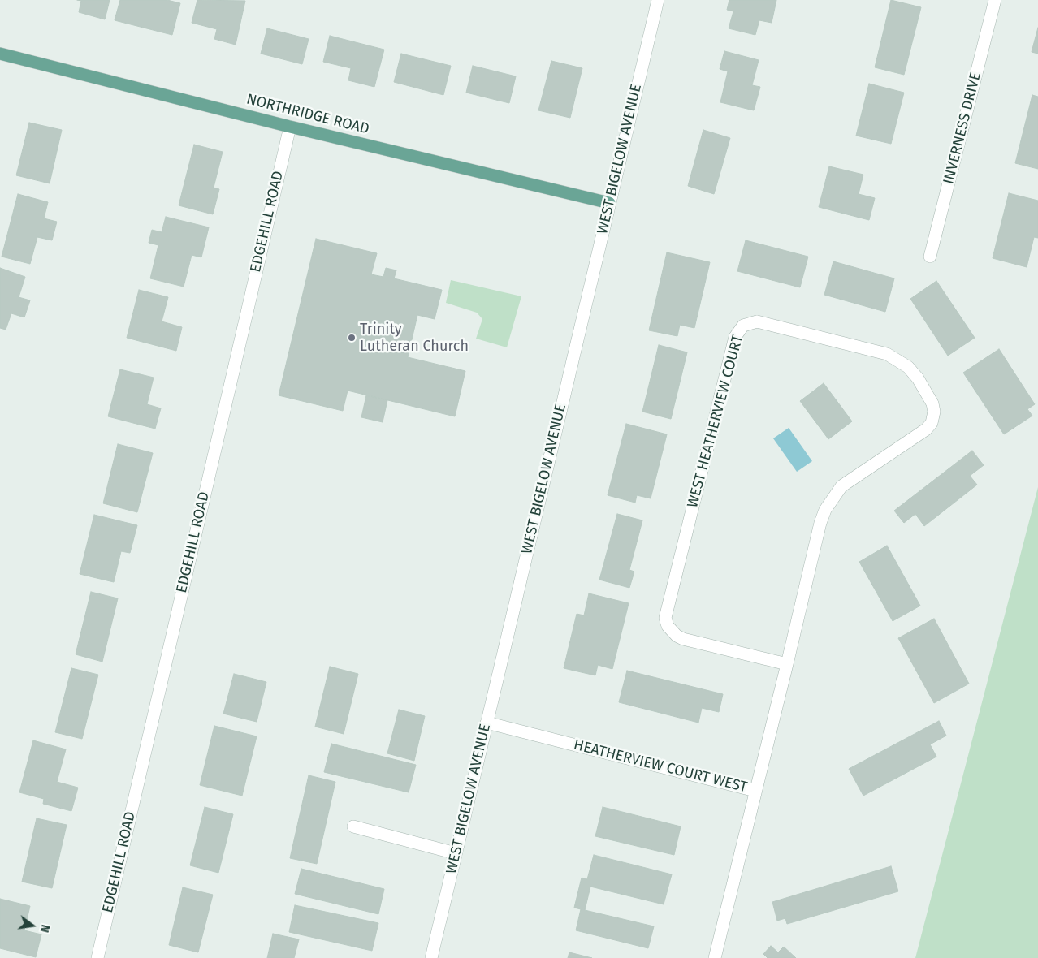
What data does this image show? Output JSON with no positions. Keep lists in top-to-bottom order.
{
  "streets": {
    "main road": ["NORTHRIDGE ROAD"],
    "street": [
      "INVERNESS DRIVE",
      "WEST BIGELOW AVENUE",
      "EDGEHILL ROAD",
      "WEST HEATHERVIEW COURT",
      "HEATHERVIEW COURT WEST"
    ]
  },
  "crossings": [
    ["NORTHRIDGE ROAD", "WEST BIGELOW AVENUE"],
    ["NORTHRIDGE ROAD", "EDGEHILL ROAD"],
    ["WEST BIGELOW AVENUE", "HEATHERVIEW COURT WEST"],
    ["WEST HEATHERVIEW COURT", "HEATHERVIEW COURT WEST"]
  ],
  "places": ["Trinity Lutheran Church"],
  "north": "right"
}
